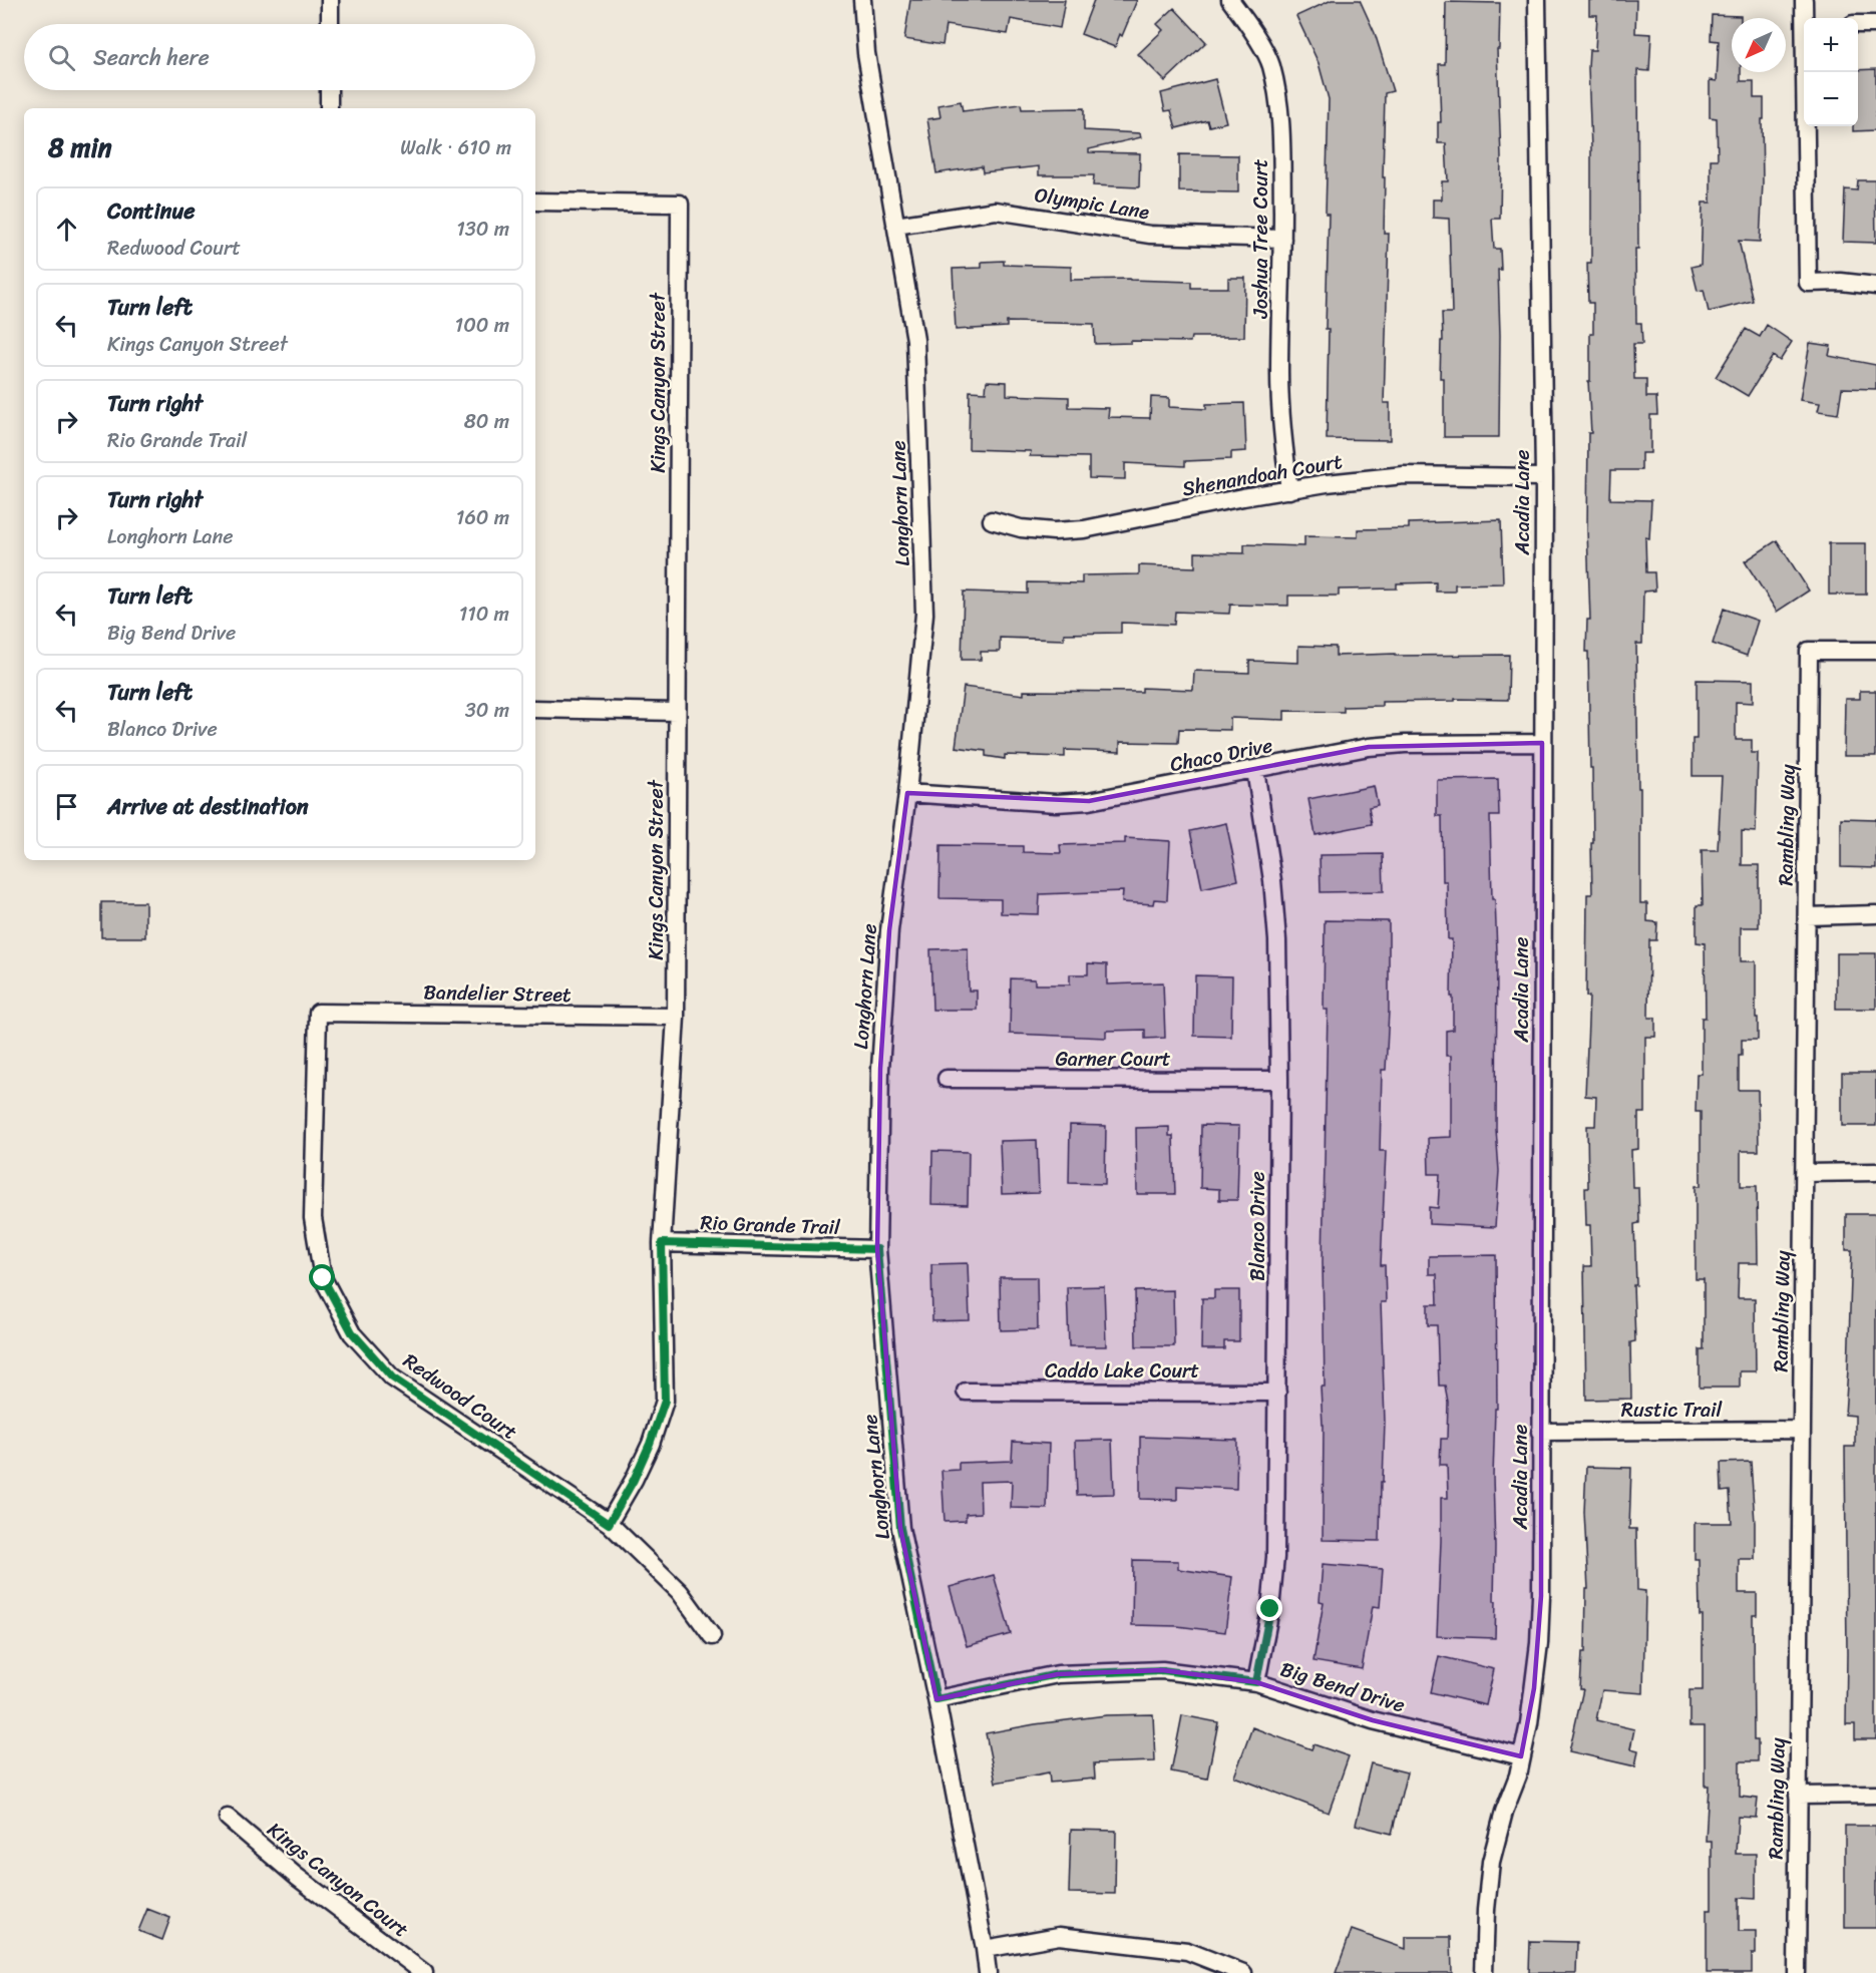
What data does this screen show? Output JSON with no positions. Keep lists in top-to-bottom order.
{
  "streets": {
    "street": [
      "Olympic Lane",
      "Joshua Tree Court",
      "Kings Canyon Street",
      "Shenandoah Court",
      "Acadia Lane",
      "Longhorn Lane",
      "Chaco Drive",
      "Rambling Way",
      "Bandelier Street",
      "Garner Court",
      "Rio Grande Trail",
      "Blanco Drive",
      "Caddo Lake Court",
      "Redwood Court",
      "Rustic Trail",
      "Big Bend Drive",
      "Kings Canyon Court"
    ]
  },
  "crossings": [
    ["Olympic Lane", "Joshua Tree Court"],
    ["Olympic Lane", "Longhorn Lane"],
    ["Joshua Tree Court", "Shenandoah Court"],
    ["Kings Canyon Street", "Bandelier Street"],
    ["Kings Canyon Street", "Rio Grande Trail"],
    ["Kings Canyon Street", "Redwood Court"],
    ["Shenandoah Court", "Acadia Lane"],
    ["Acadia Lane", "Chaco Drive"],
    ["Acadia Lane", "Rustic Trail"],
    ["Acadia Lane", "Big Bend Drive"],
    ["Longhorn Lane", "Chaco Drive"],
    ["Longhorn Lane", "Rio Grande Trail"],
    ["Longhorn Lane", "Big Bend Drive"],
    ["Chaco Drive", "Blanco Drive"],
    ["Rambling Way", "Rustic Trail"],
    ["Bandelier Street", "Redwood Court"],
    ["Garner Court", "Blanco Drive"],
    ["Blanco Drive", "Caddo Lake Court"],
    ["Blanco Drive", "Big Bend Drive"]
  ],
  "north": "bottom left",
  "page": {
    "map_buttons": ["+", "−"],
    "search": "Search here",
    "heading": ["8 min", "Walk · 610 m"],
    "list": [
      ["Continue", "Redwood Court", "130 m"],
      ["Turn left", "Kings Canyon Street", "100 m"],
      ["Turn right", "Rio Grande Trail", "80 m"],
      ["Turn right", "Longhorn Lane", "160 m"],
      ["Turn left", "Big Bend Drive", "110 m"],
      ["Turn left", "Blanco Drive", "30 m"],
      "Arrive at destination"
    ]
  }
}
